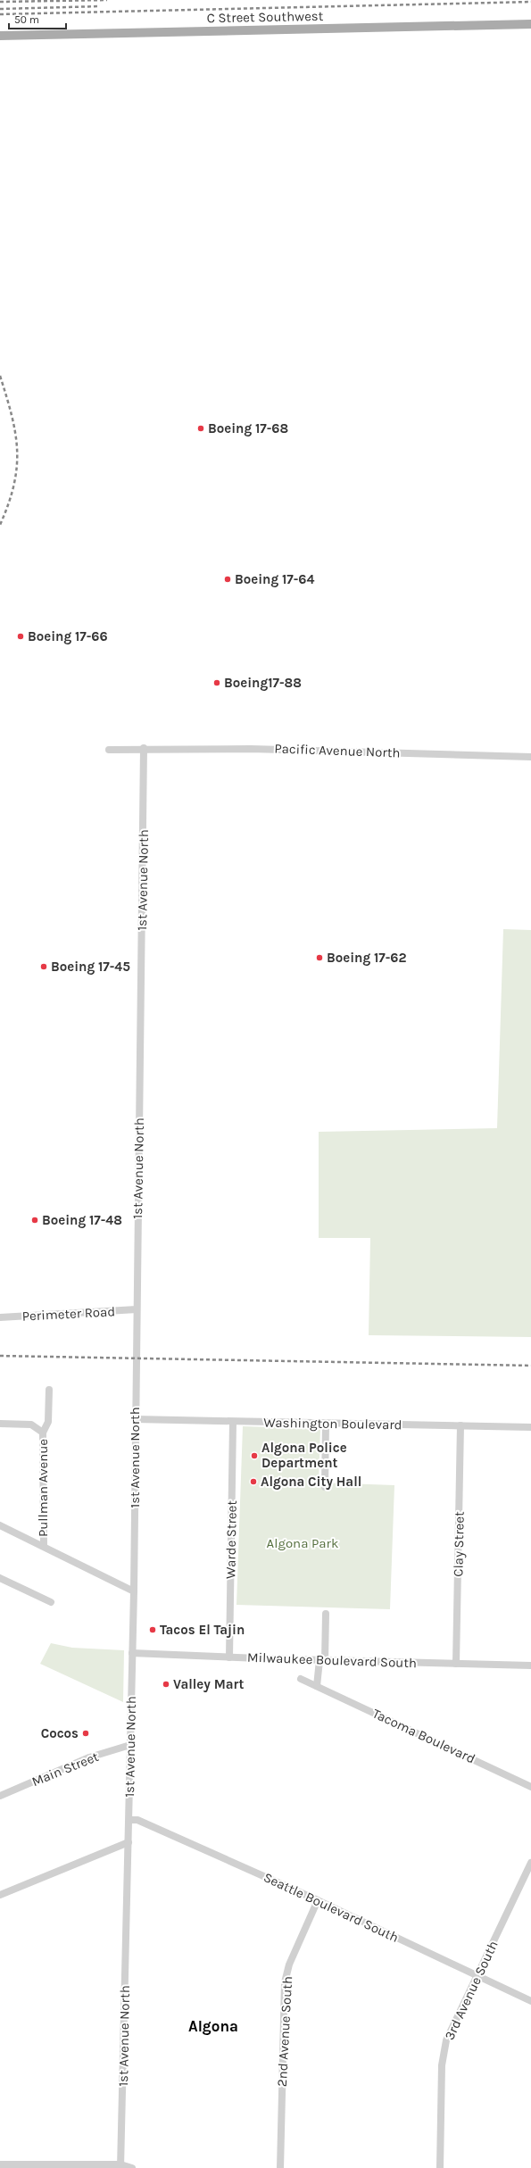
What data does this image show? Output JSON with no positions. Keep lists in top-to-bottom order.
{
  "streets": {
    "main road": ["C Street Southwest"],
    "street": [
      "Pacific Avenue North",
      "1st Avenue North",
      "Perimeter Road",
      "Washington Boulevard",
      "Pullman Avenue",
      "Warde Street",
      "Clay Street",
      "Milwaukee Boulevard South",
      "Tacoma Boulevard",
      "Main Street",
      "Seattle Boulevard South",
      "3rd Avenue South",
      "2nd Avenue South"
    ]
  },
  "crossings": [
    ["Pacific Avenue North", "1st Avenue North"],
    ["1st Avenue North", "Perimeter Road"],
    ["1st Avenue North", "Washington Boulevard"],
    ["1st Avenue North", "Milwaukee Boulevard South"],
    ["1st Avenue North", "Main Street"],
    ["1st Avenue North", "Seattle Boulevard South"],
    ["Washington Boulevard", "Warde Street"],
    ["Washington Boulevard", "Clay Street"],
    ["Warde Street", "Milwaukee Boulevard South"],
    ["Clay Street", "Milwaukee Boulevard South"],
    ["Seattle Boulevard South", "3rd Avenue South"],
    ["Seattle Boulevard South", "2nd Avenue South"]
  ],
  "districts": ["Algona"],
  "parks": ["Algona Park"],
  "places": [
    "Boeing 17-68",
    "Boeing 17-64",
    "Boeing 17-66",
    "Boeing17-88",
    "Boeing 17-62",
    "Boeing 17-45",
    "Boeing 17-48",
    "Algona Police Department",
    "Algona City Hall",
    "Tacos El Tajin",
    "Valley Mart",
    "Cocos"
  ],
  "scale_bar": "50 m"
}
